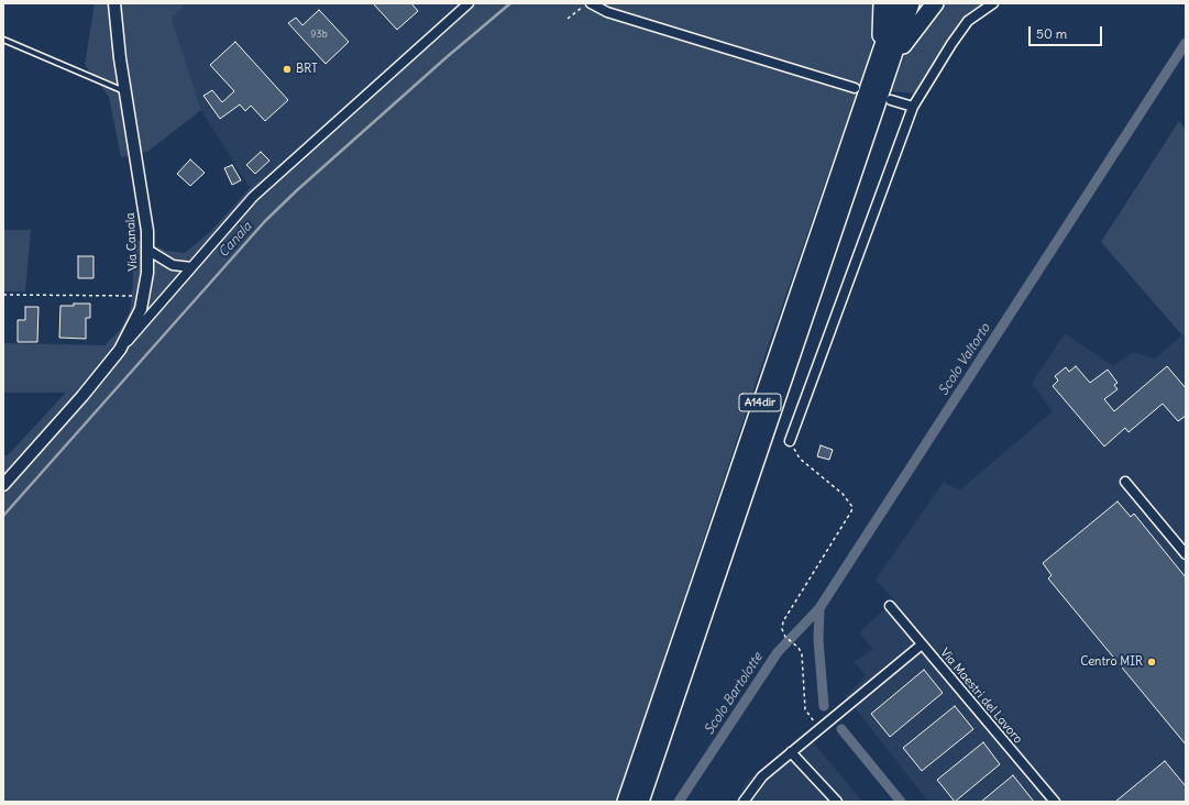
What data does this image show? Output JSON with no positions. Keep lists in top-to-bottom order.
{
  "streets": {
    "highway": ["A14dir"],
    "street": ["Via Canala", "Via Maestri del Lavoro"]
  },
  "water": ["Canala", "Scolo Valtorto", "Scolo Bartolotte"],
  "places": ["BRT", "Centro MIR"],
  "house_numbers": ["93b"],
  "scale_bar": "50 m"
}
